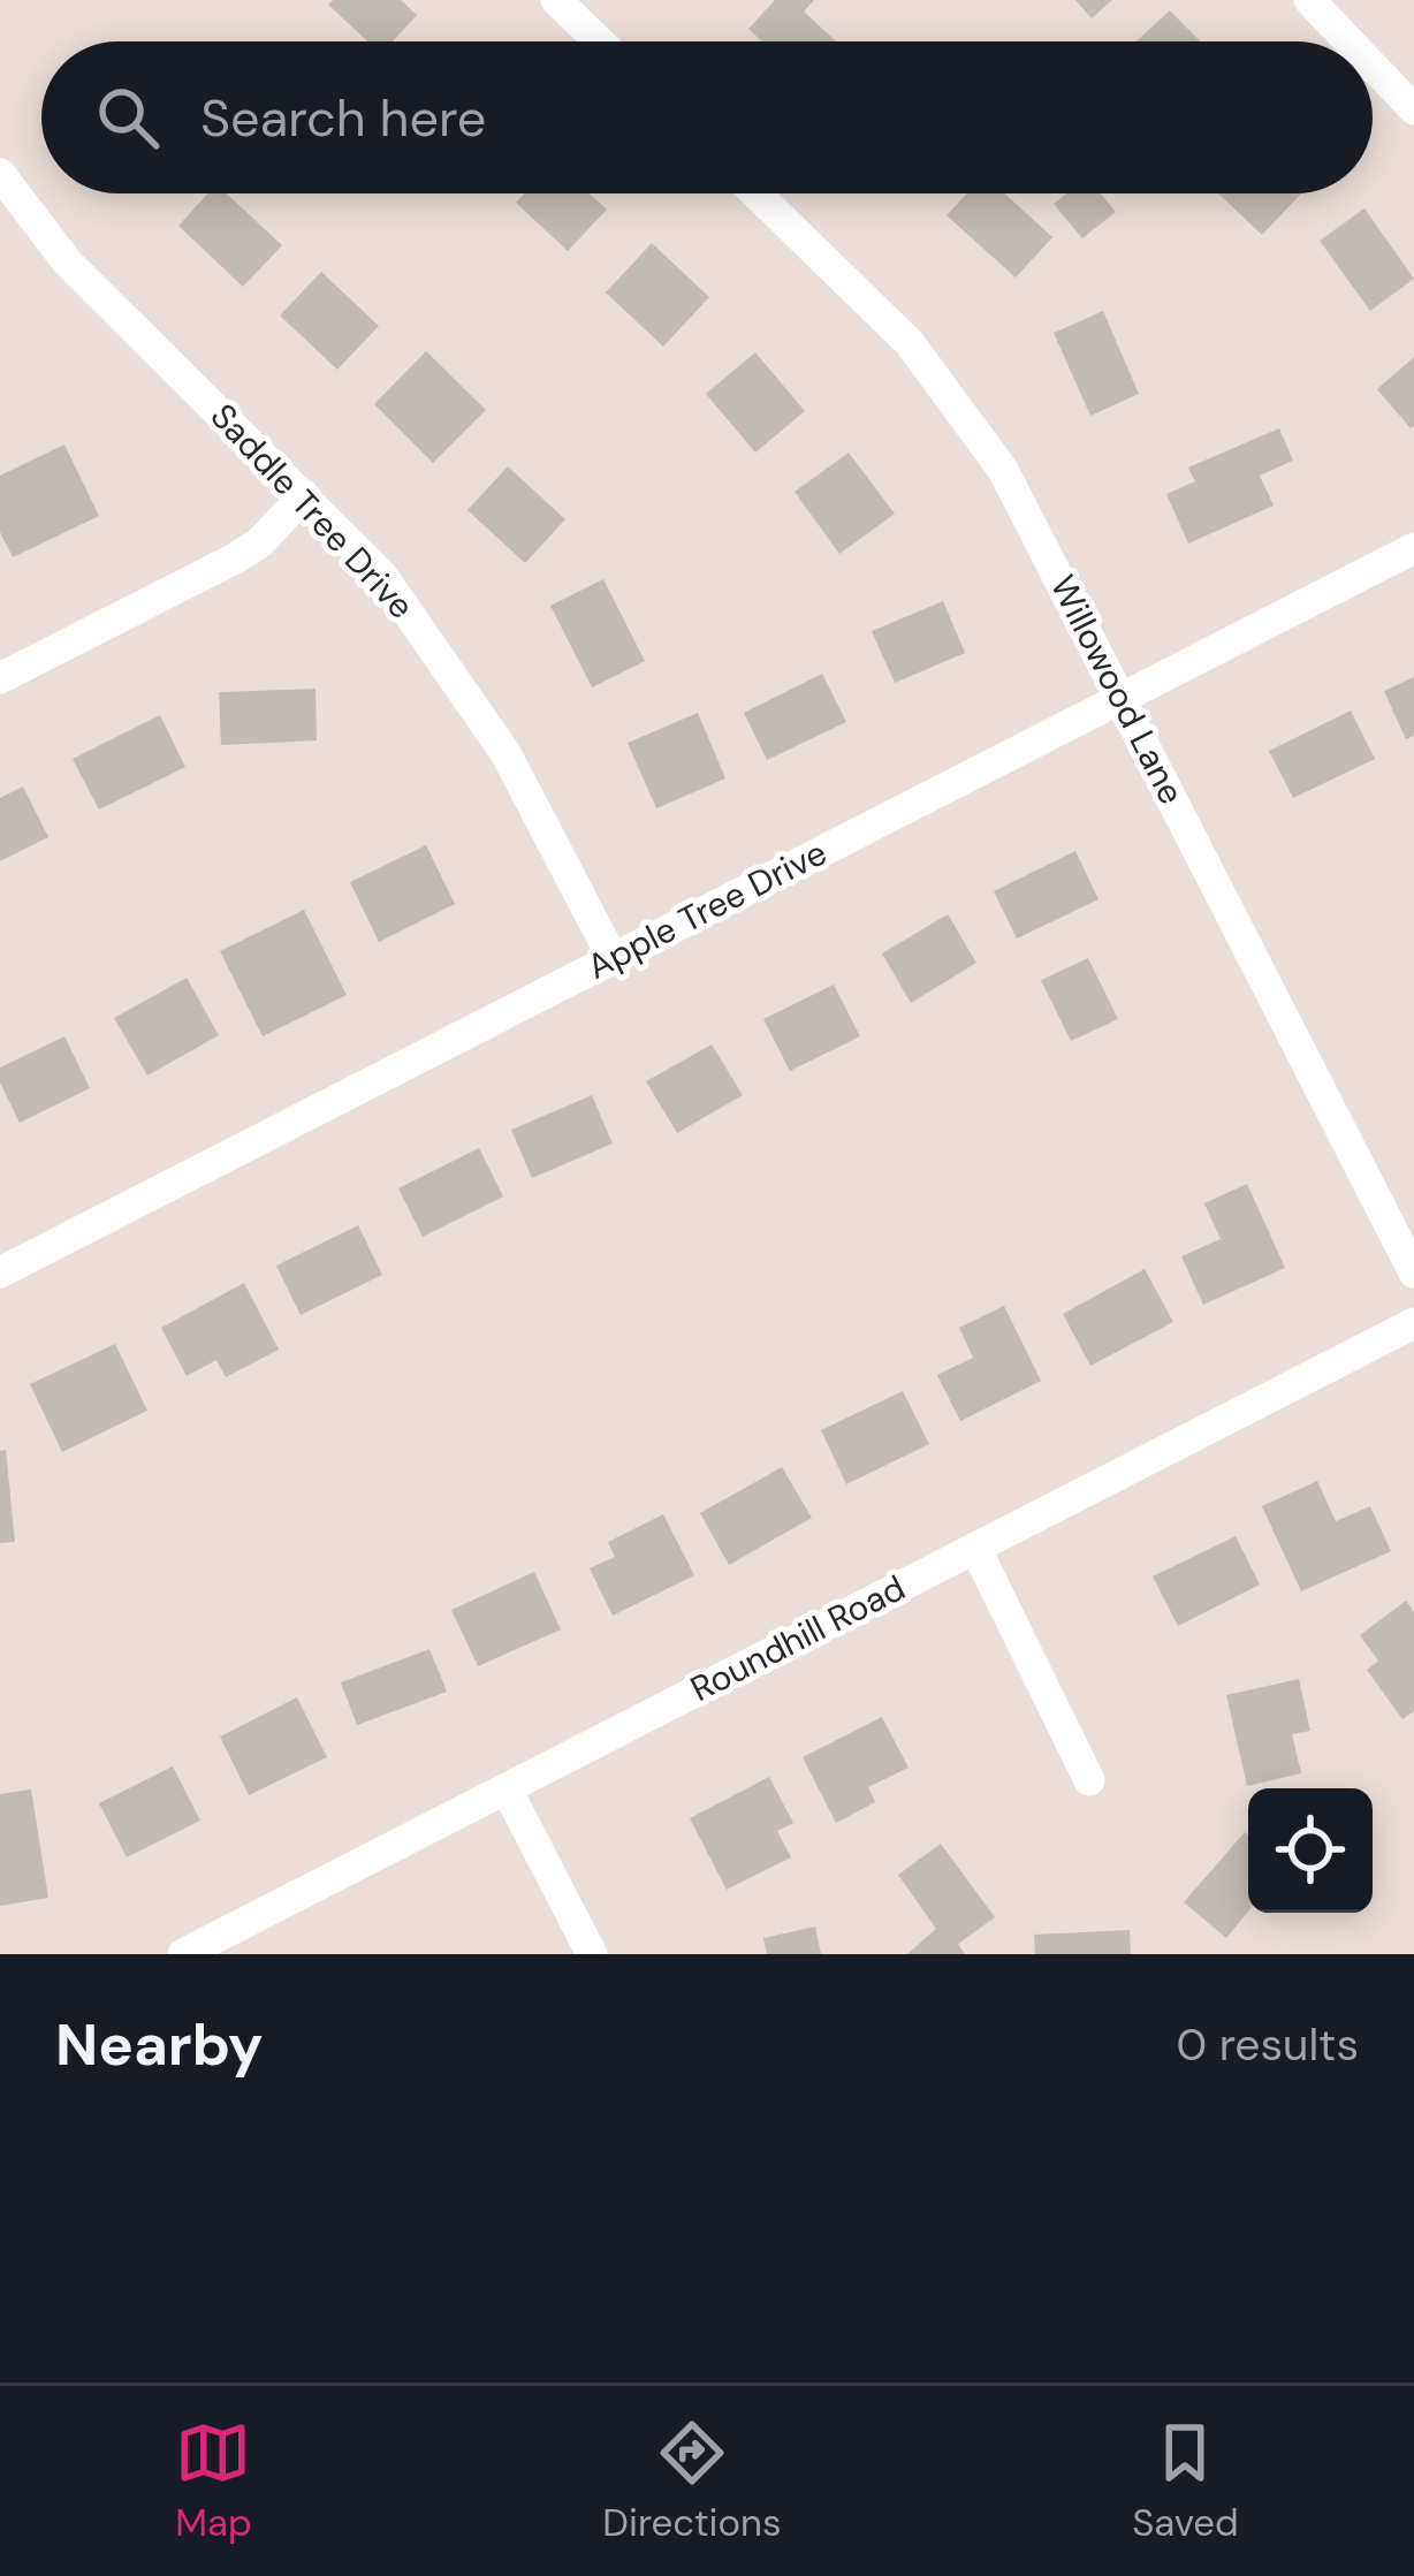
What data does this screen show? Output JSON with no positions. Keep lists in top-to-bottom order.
{
  "streets": {
    "street": [
      "Saddle Tree Drive",
      "Willowood Lane",
      "Apple Tree Drive",
      "Roundhill Road"
    ]
  },
  "crossings": [
    ["Saddle Tree Drive", "Apple Tree Drive"],
    ["Willowood Lane", "Apple Tree Drive"]
  ],
  "page": {
    "search": "Search here",
    "heading": ["Nearby", "0 results"],
    "nav": ["Map", "Directions", "Saved"]
  }
}
